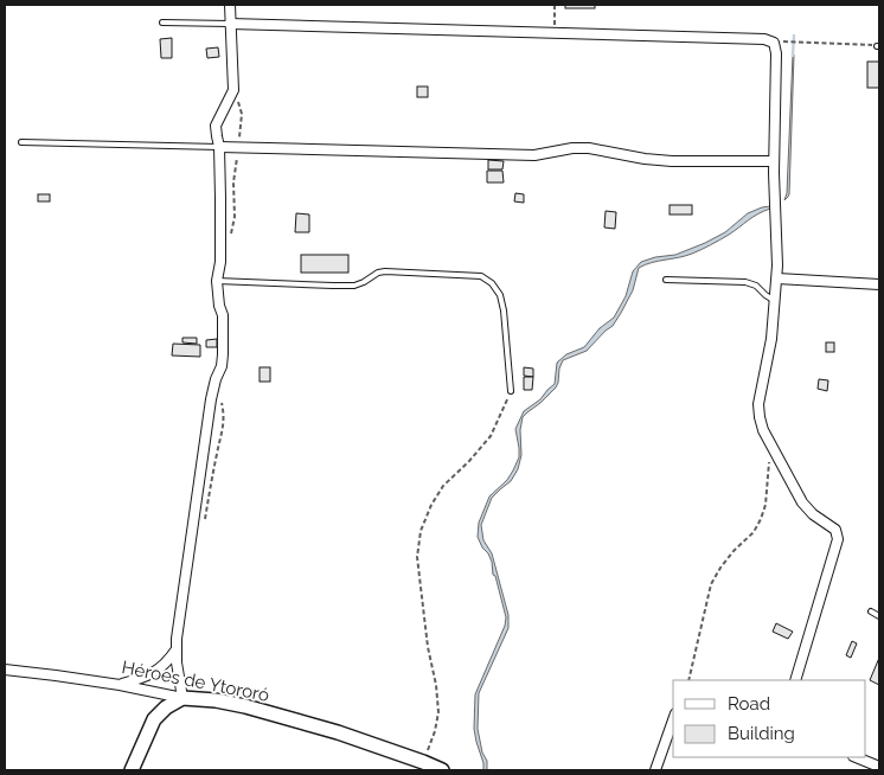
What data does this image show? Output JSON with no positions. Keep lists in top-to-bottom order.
{
  "streets": {
    "main road": ["Héroes de Ytororó"]
  },
  "legend": ["Road", "Building"]
}
